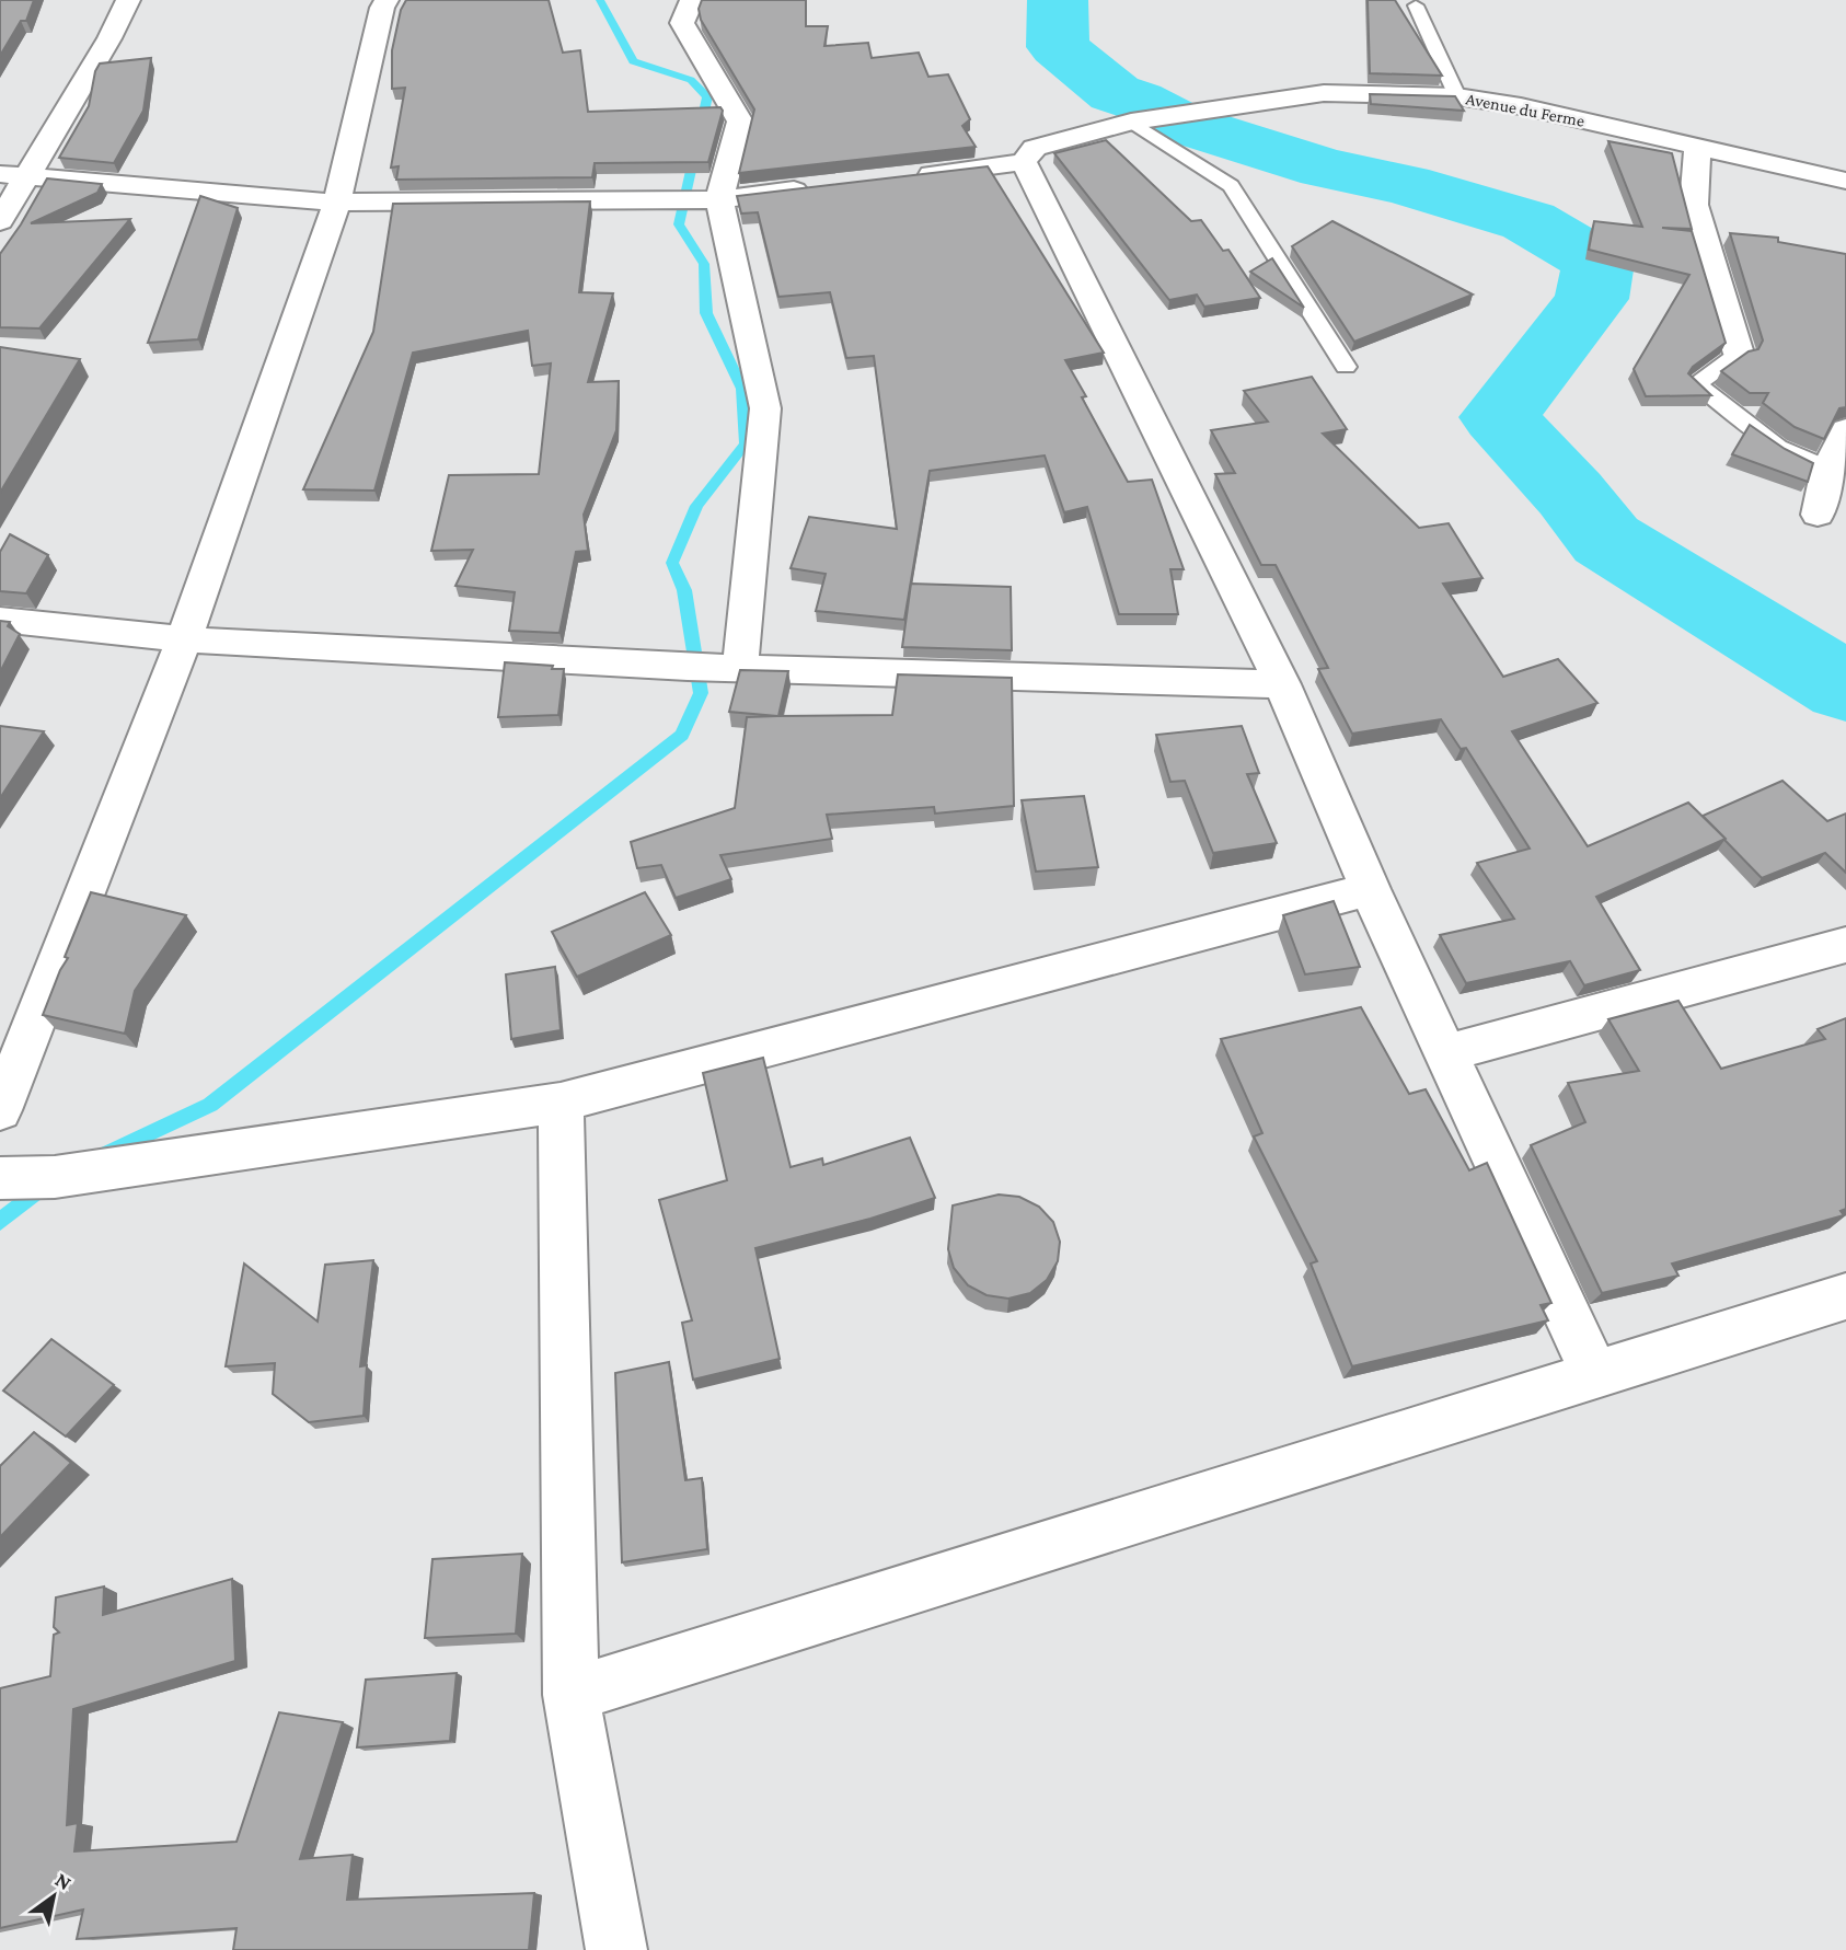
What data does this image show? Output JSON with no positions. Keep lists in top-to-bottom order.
{
  "streets": {
    "street": ["Avenue du Ferme"]
  },
  "north": "top right"
}
